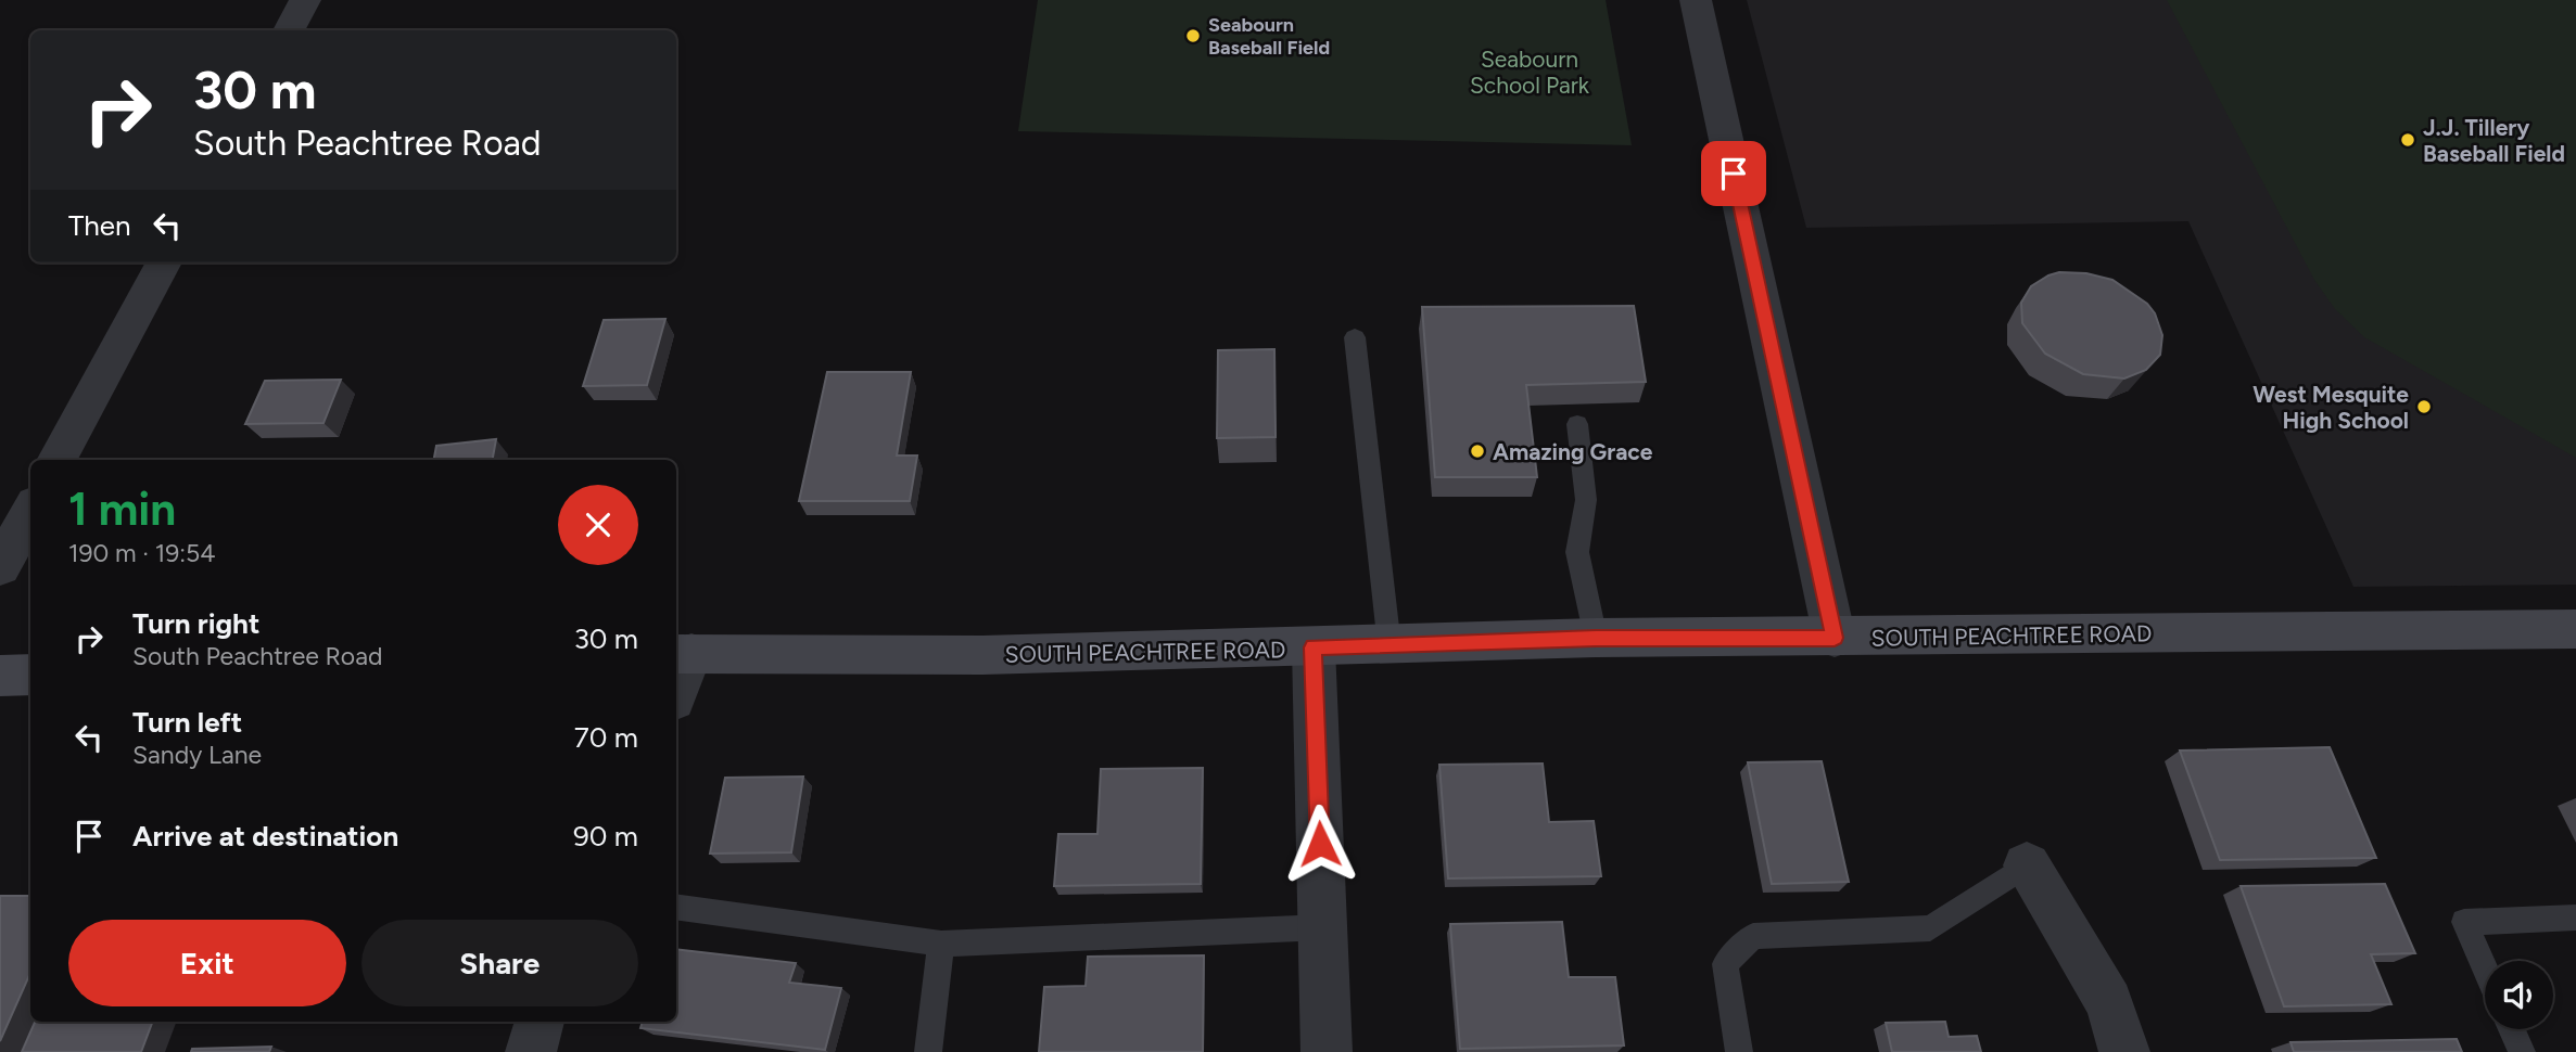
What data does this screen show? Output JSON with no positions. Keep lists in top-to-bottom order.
{
  "streets": {
    "main road": ["SOUTH PEACHTREE ROAD"]
  },
  "parks": ["Seabourn School Park"],
  "places": [
    "Seabourn Baseball Field",
    "J.J. Tillery Baseball Field",
    "West Mesquite High School",
    "Amazing Grace"
  ],
  "page": {
    "turn": ["30 m", "South Peachtree Road"],
    "then": "Then",
    "heading": ["1 min", "190 m · 19:54"],
    "list": [
      {
        "name": "Turn right",
        "note": "South Peachtree Road",
        "value": "30 m"
      },
      {
        "name": "Turn left",
        "note": "Sandy Lane",
        "value": "70 m"
      },
      {
        "name": "Arrive at destination",
        "value": "90 m"
      }
    ],
    "buttons": ["Exit", "Share"]
  }
}
